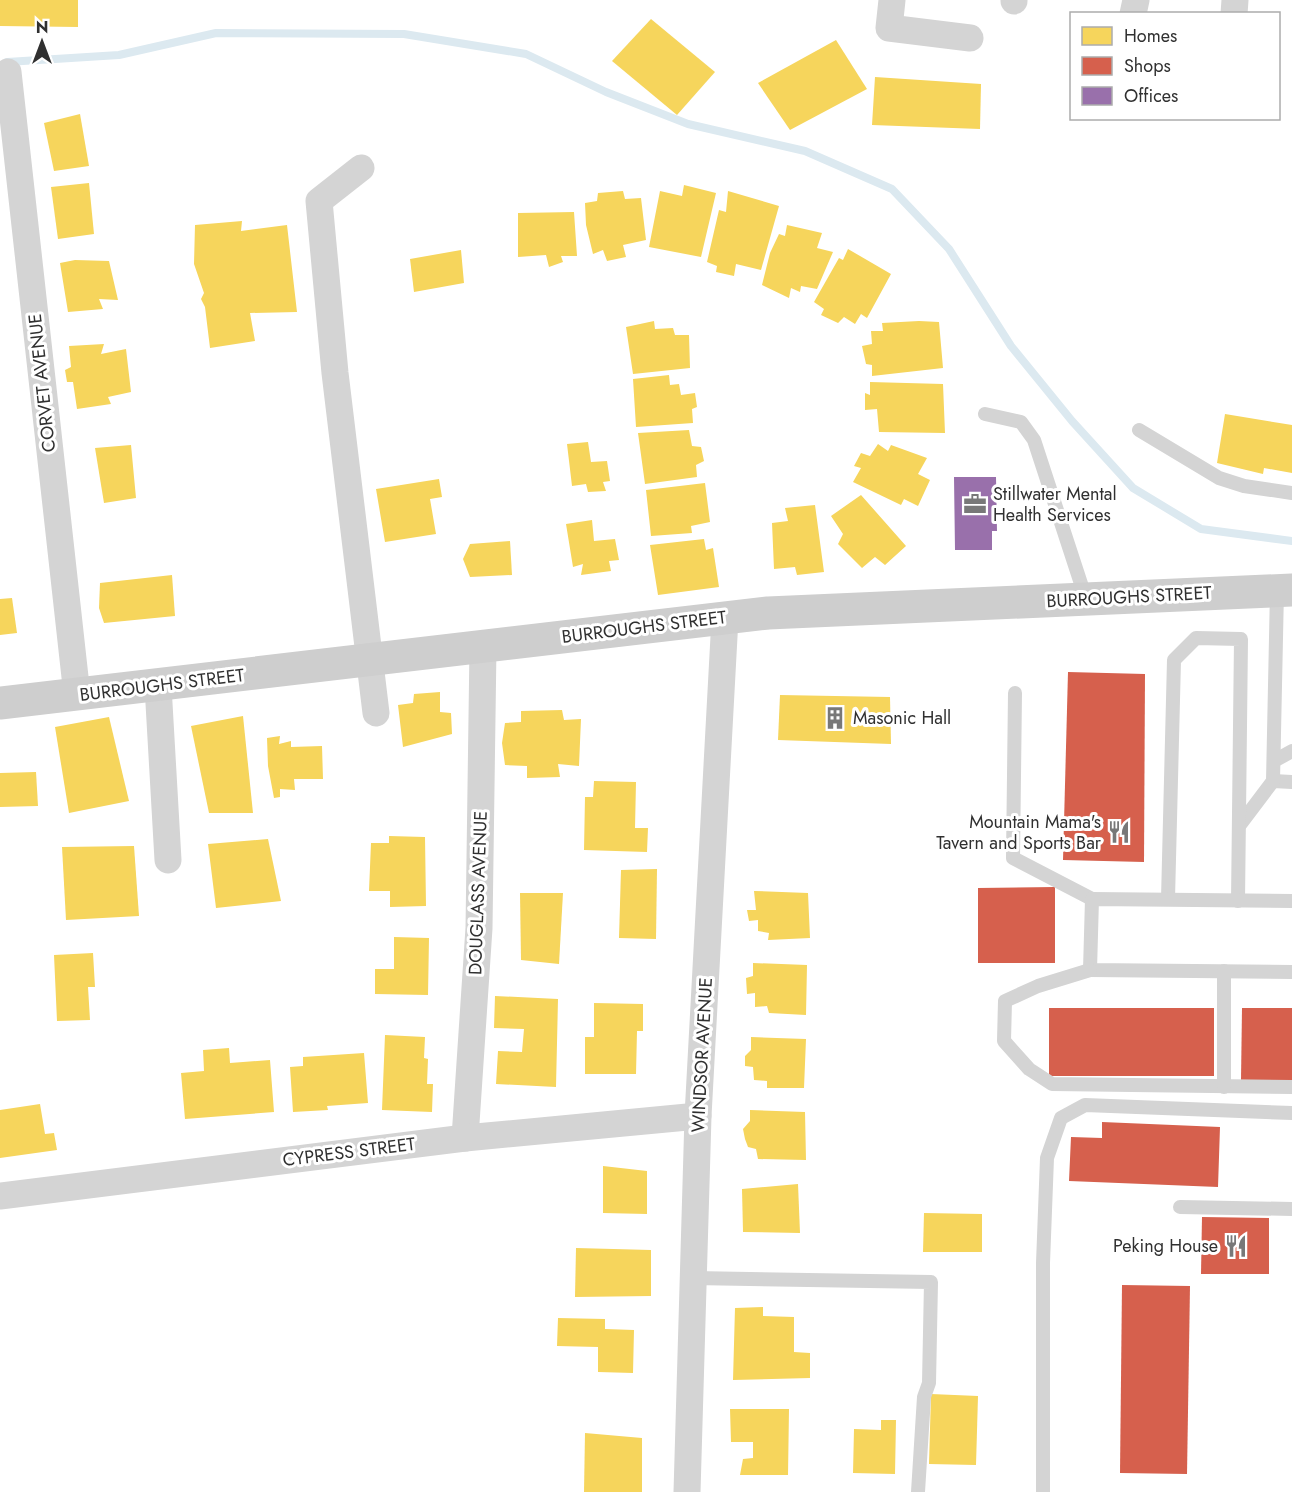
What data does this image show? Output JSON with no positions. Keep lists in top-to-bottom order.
{
  "streets": {
    "street": [
      "CORVET AVENUE",
      "BURROUGHS STREET",
      "DOUGLASS AVENUE",
      "WINDSOR AVENUE",
      "CYPRESS STREET"
    ]
  },
  "crossings": [
    ["CORVET AVENUE", "BURROUGHS STREET"],
    ["BURROUGHS STREET", "DOUGLASS AVENUE"],
    ["BURROUGHS STREET", "WINDSOR AVENUE"],
    ["DOUGLASS AVENUE", "CYPRESS STREET"],
    ["WINDSOR AVENUE", "CYPRESS STREET"]
  ],
  "places": {
    "office": ["Stillwater Mental Health Services"],
    "building": ["Masonic Hall"],
    "restaurant": ["Mountain Mama's Tavern and Sports Bar", "Peking House"]
  },
  "legend": ["Homes", "Shops", "Offices"],
  "north": "top"
}
